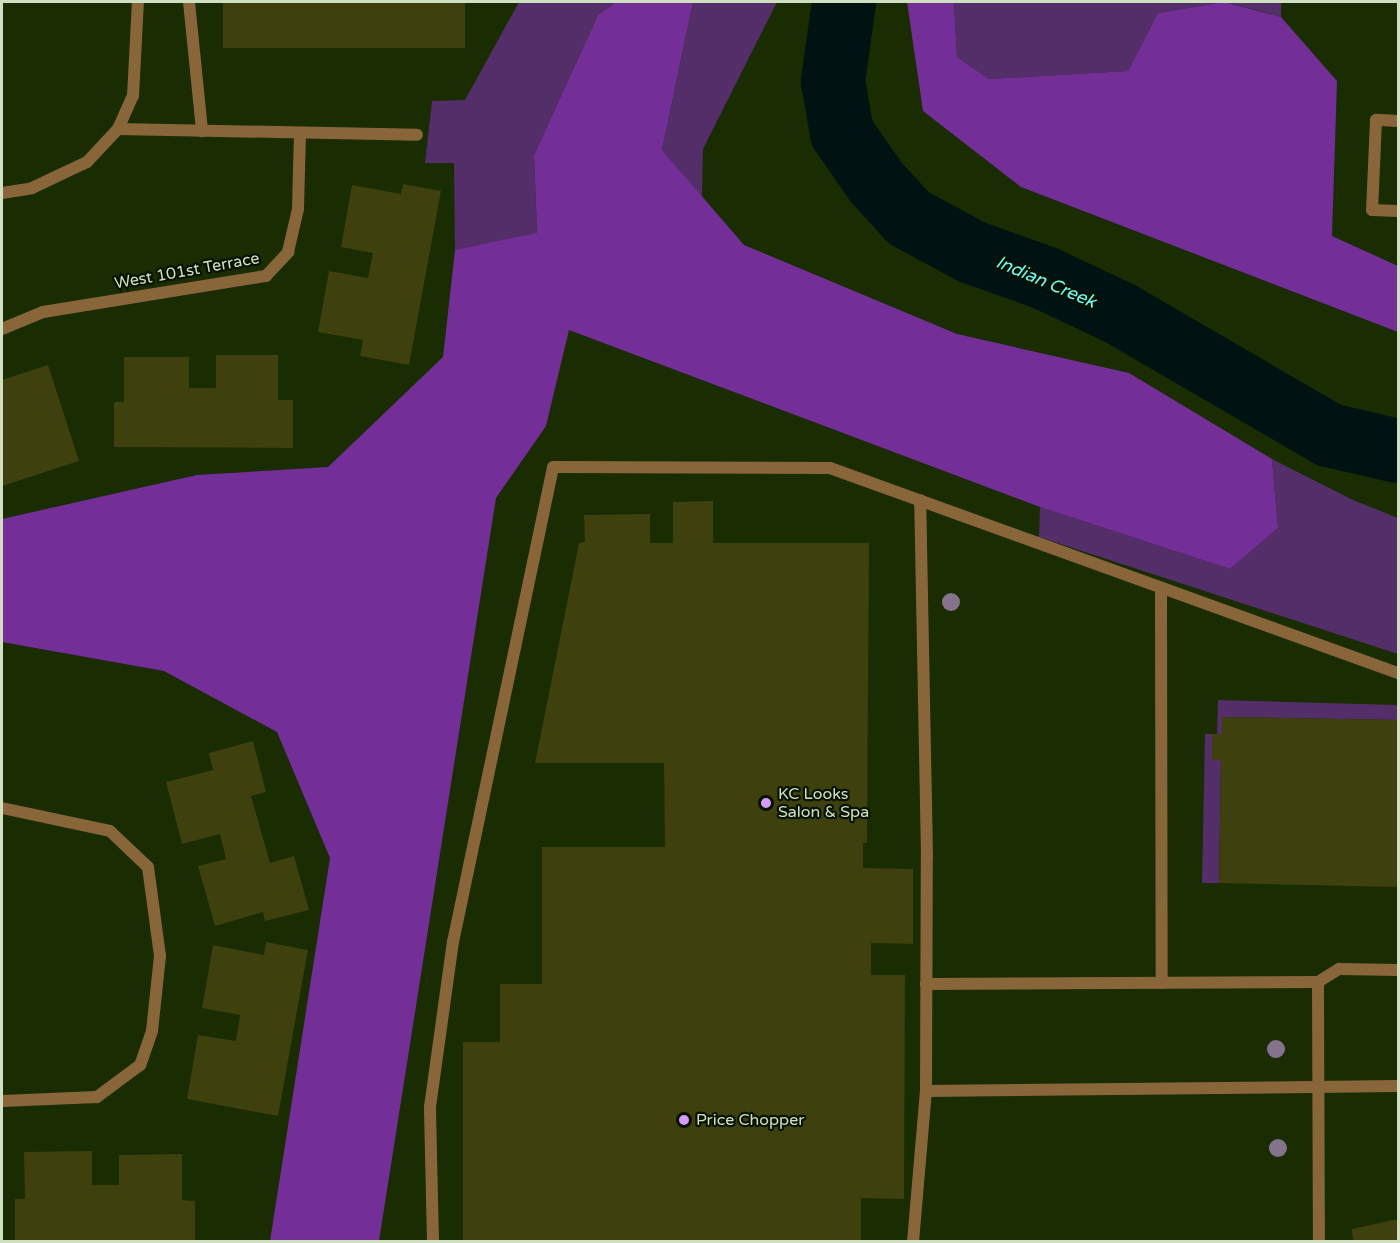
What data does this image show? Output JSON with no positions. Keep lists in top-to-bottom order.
{
  "streets": {
    "street": ["West 101st Terrace"]
  },
  "water": ["Indian Creek"],
  "places": ["KC Looks Salon & Spa", "Price Chopper"]
}
